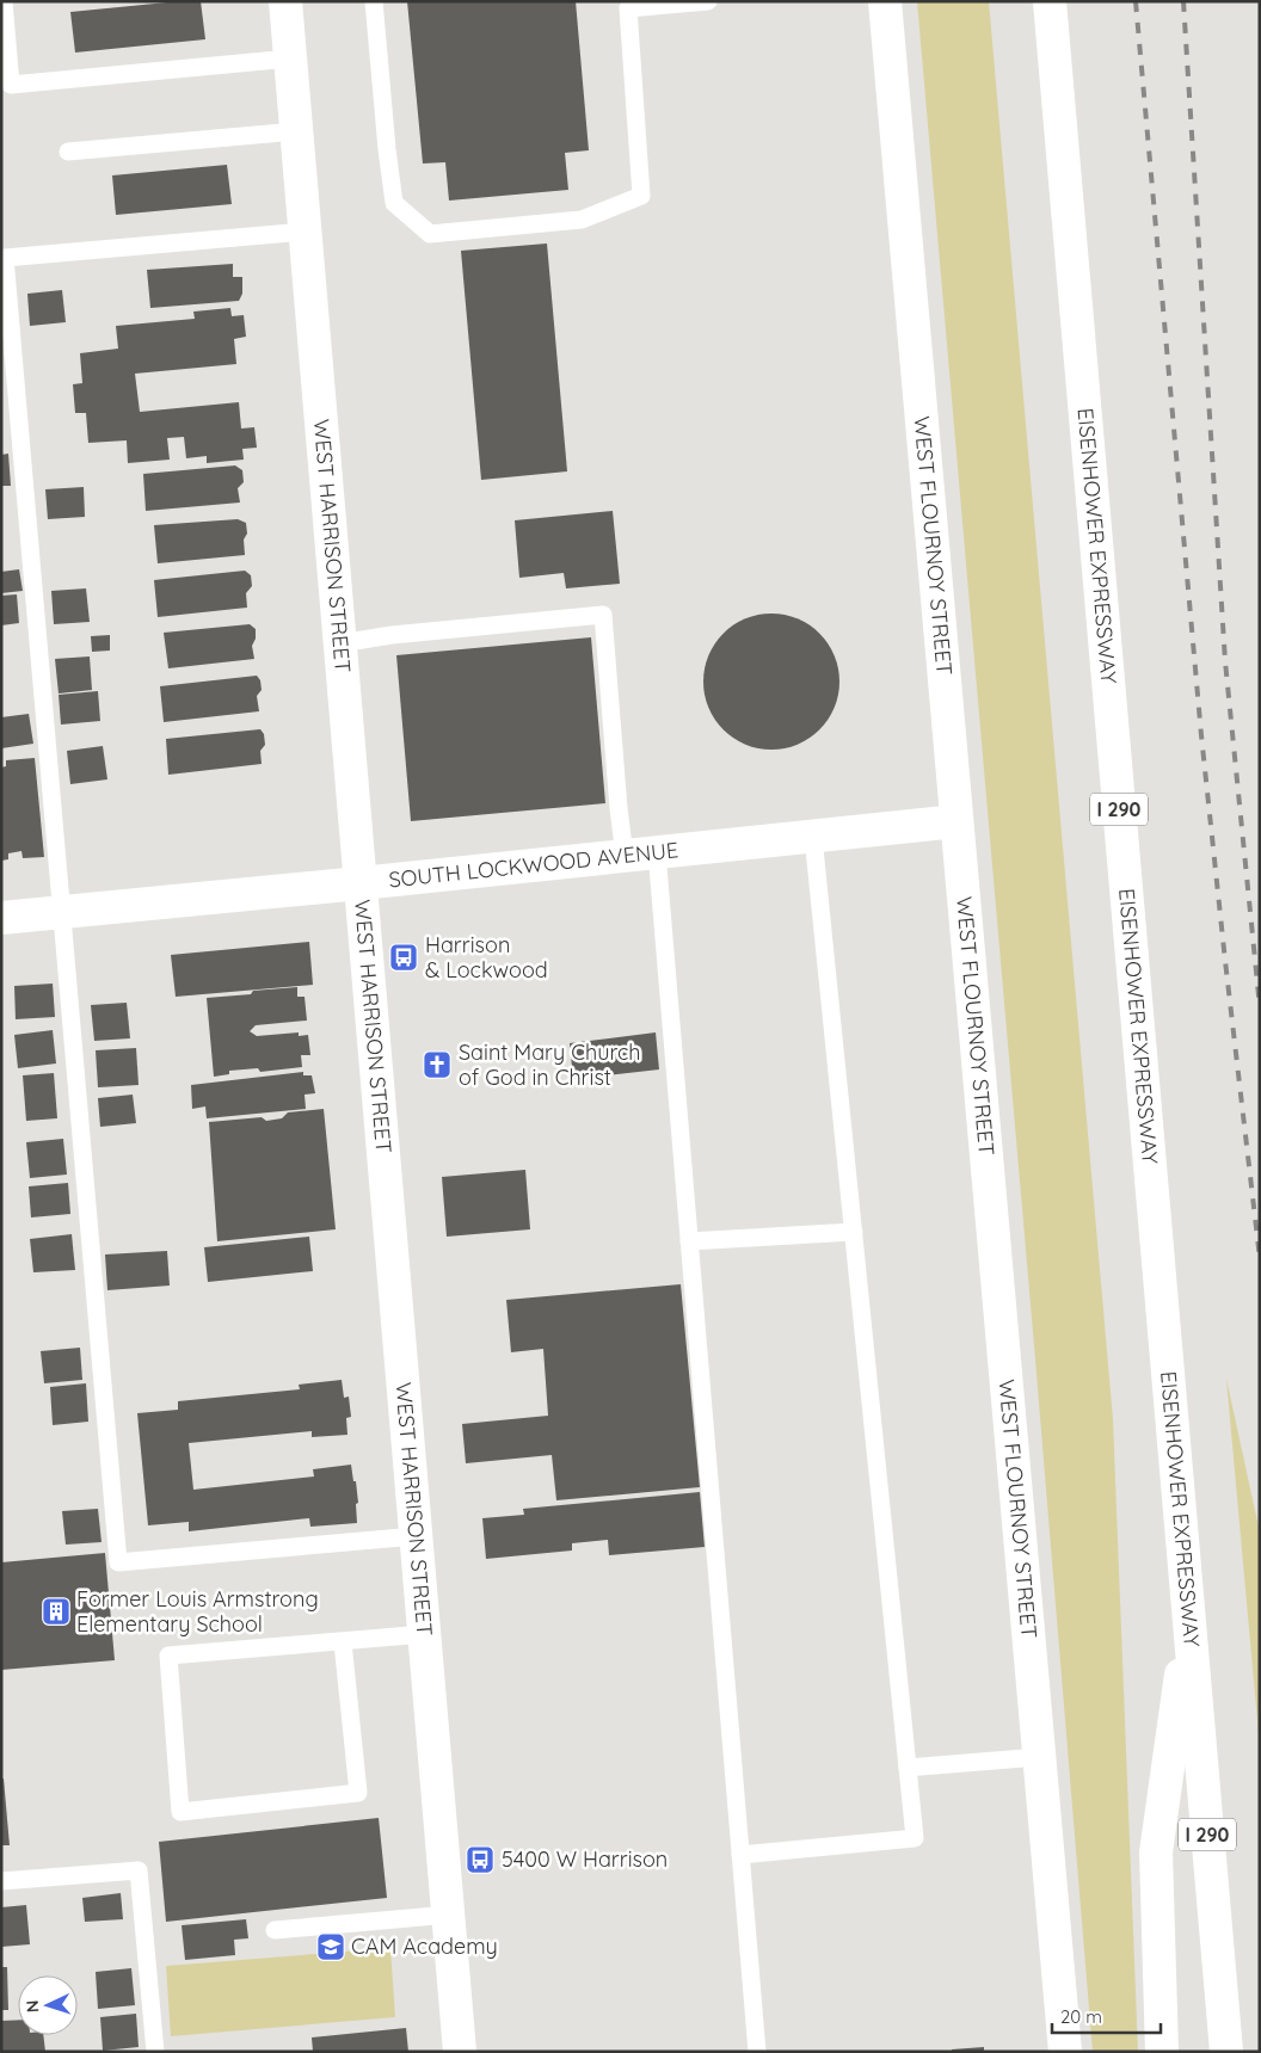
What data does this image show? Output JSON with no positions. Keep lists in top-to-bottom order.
{
  "streets": {
    "main road": [
      "WEST HARRISON STREET",
      "WEST FLOURNOY STREET",
      "EISENHOWER EXPRESSWAY",
      "I 290",
      "SOUTH LOCKWOOD AVENUE"
    ]
  },
  "crossings": [
    ["WEST HARRISON STREET", "SOUTH LOCKWOOD AVENUE"],
    ["WEST FLOURNOY STREET", "SOUTH LOCKWOOD AVENUE"]
  ],
  "places": {
    "bus stop": ["Harrison & Lockwood", "5400 W Harrison"],
    "church": ["Saint Mary Church of God in Christ"],
    "building": ["Former Louis Armstrong Elementary School"],
    "school or university": ["CAM Academy"]
  },
  "scale_bar": "20 m",
  "north": "left"
}
